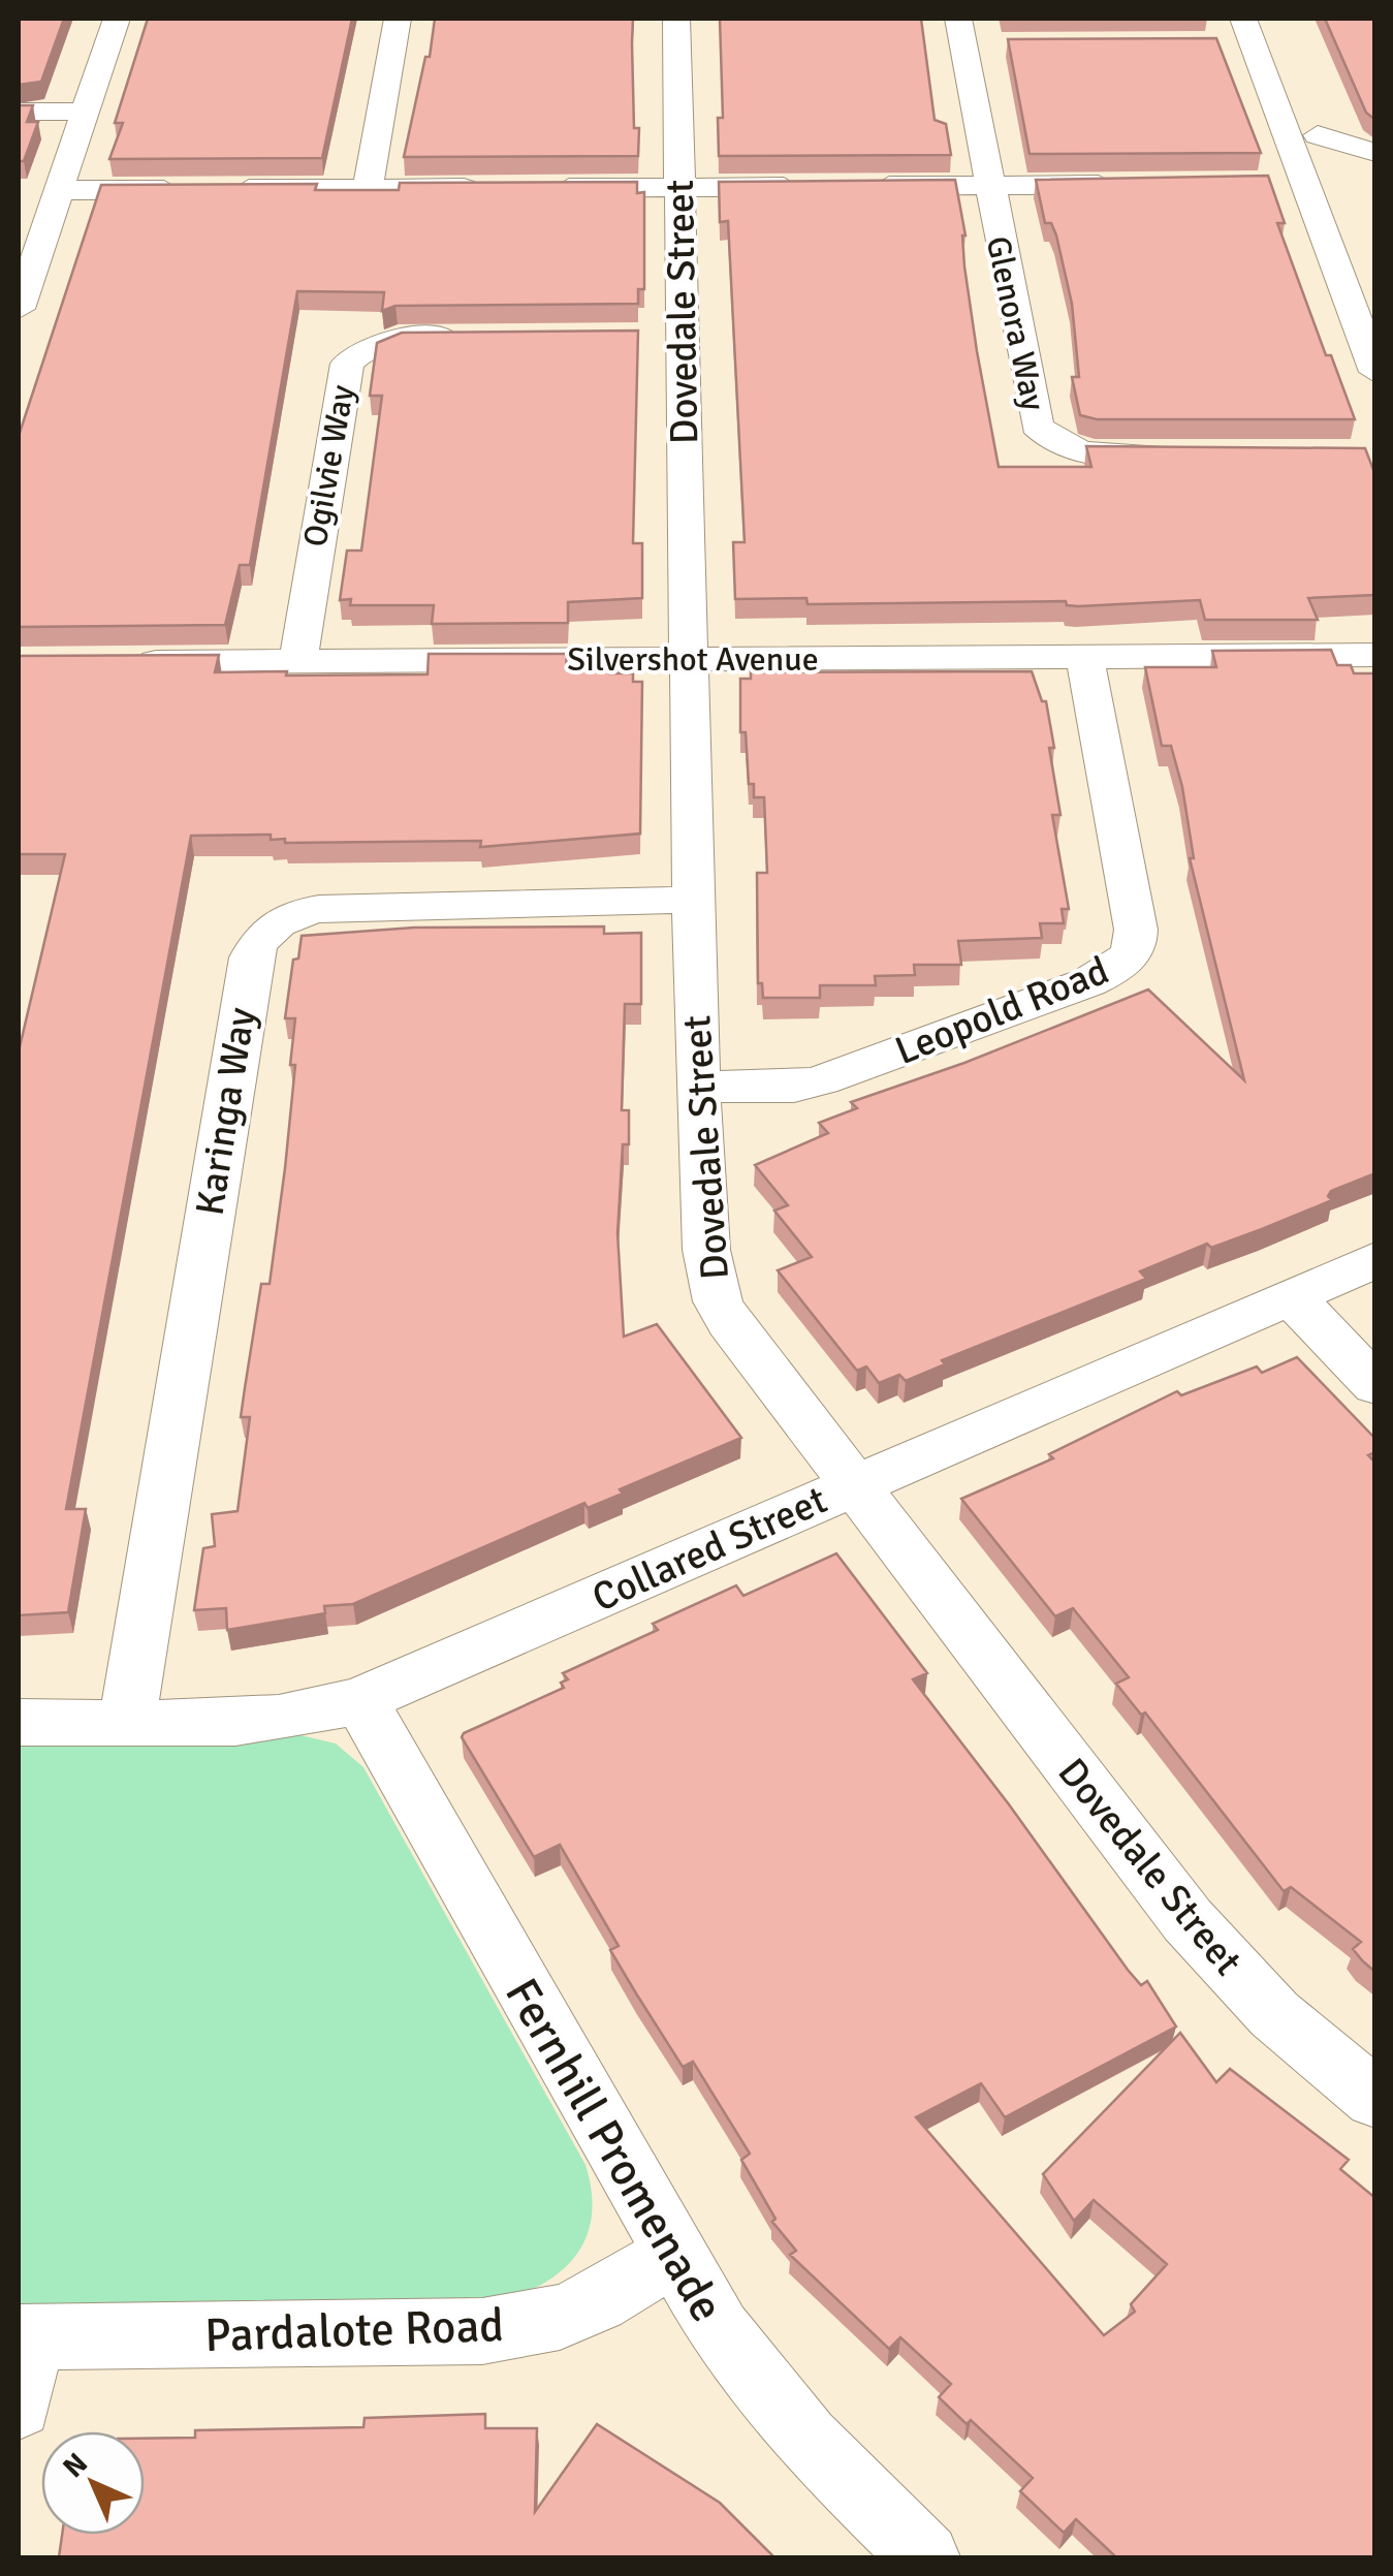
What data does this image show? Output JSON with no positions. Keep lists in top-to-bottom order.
{
  "streets": {
    "street": [
      "Dovedale Street",
      "Glenora Way",
      "Ogilvie Way",
      "Silvershot Avenue",
      "Leopold Road",
      "Karinga Way",
      "Collared Street",
      "Fernhill Promenade",
      "Pardalote Road"
    ]
  },
  "crossings": [
    ["Dovedale Street", "Silvershot Avenue"],
    ["Dovedale Street", "Leopold Road"],
    ["Dovedale Street", "Karinga Way"],
    ["Dovedale Street", "Collared Street"],
    ["Ogilvie Way", "Silvershot Avenue"],
    ["Silvershot Avenue", "Leopold Road"],
    ["Karinga Way", "Collared Street"],
    ["Collared Street", "Fernhill Promenade"],
    ["Fernhill Promenade", "Pardalote Road"]
  ],
  "north": "top left"
}
